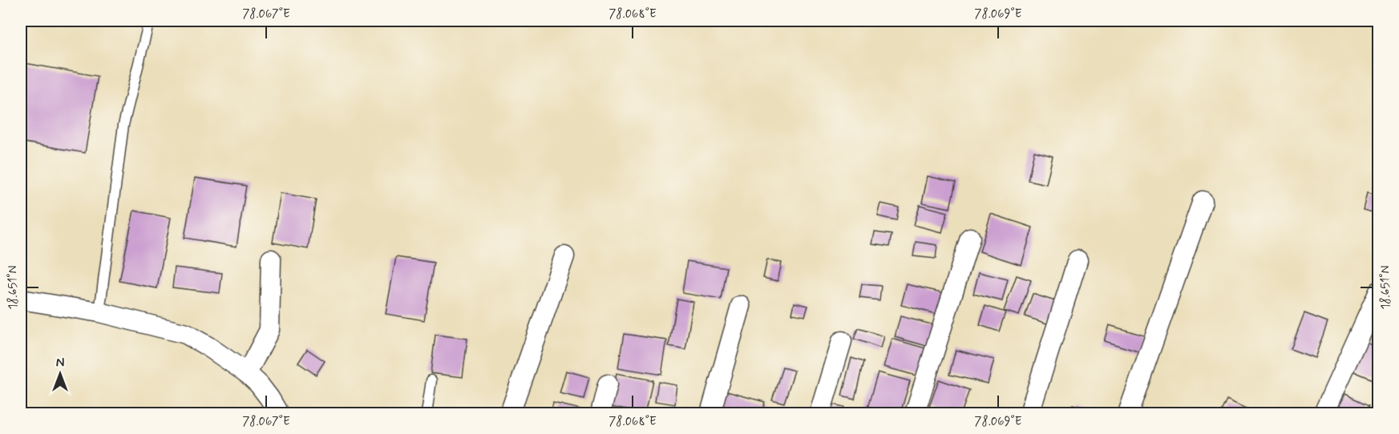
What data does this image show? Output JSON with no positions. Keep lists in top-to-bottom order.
{
  "north": "top",
  "coordinates": [
    "78.067°E",
    "78.068°E",
    "78.069°E",
    "18.651°N"
  ]
}
